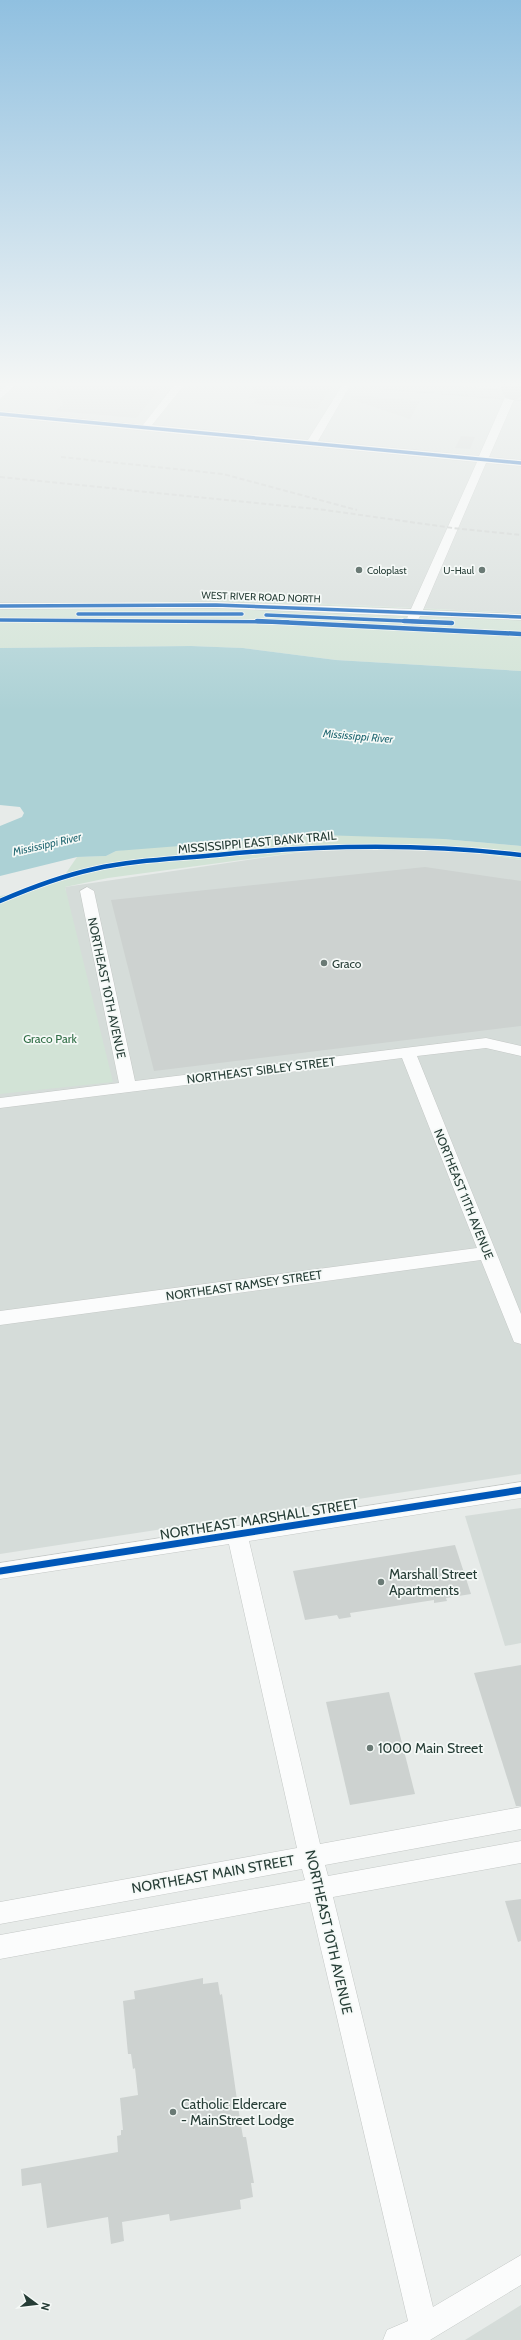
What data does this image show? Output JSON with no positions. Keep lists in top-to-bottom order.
{
  "streets": {
    "street": [
      "WEST RIVER ROAD NORTH",
      "NORTHEAST 10TH AVENUE",
      "NORTHEAST SIBLEY STREET",
      "NORTHEAST 11TH AVENUE",
      "NORTHEAST RAMSEY STREET",
      "NORTHEAST MARSHALL STREET",
      "NORTHEAST MAIN STREET"
    ],
    "cycle path": ["MISSISSIPPI EAST BANK TRAIL"]
  },
  "crossings": [
    ["NORTHEAST 10TH AVENUE", "NORTHEAST SIBLEY STREET"],
    ["NORTHEAST 10TH AVENUE", "NORTHEAST MARSHALL STREET"],
    ["NORTHEAST 10TH AVENUE", "NORTHEAST MAIN STREET"],
    ["NORTHEAST SIBLEY STREET", "NORTHEAST 11TH AVENUE"],
    ["NORTHEAST 11TH AVENUE", "NORTHEAST RAMSEY STREET"]
  ],
  "water": ["Mississippi River"],
  "parks": ["Graco Park"],
  "places": [
    "Coloplast",
    "U-Haul",
    "Graco",
    "Marshall Street Apartments",
    "1000 Main Street",
    "Catholic Eldercare - MainStreet Lodge"
  ],
  "north": "right"
}
